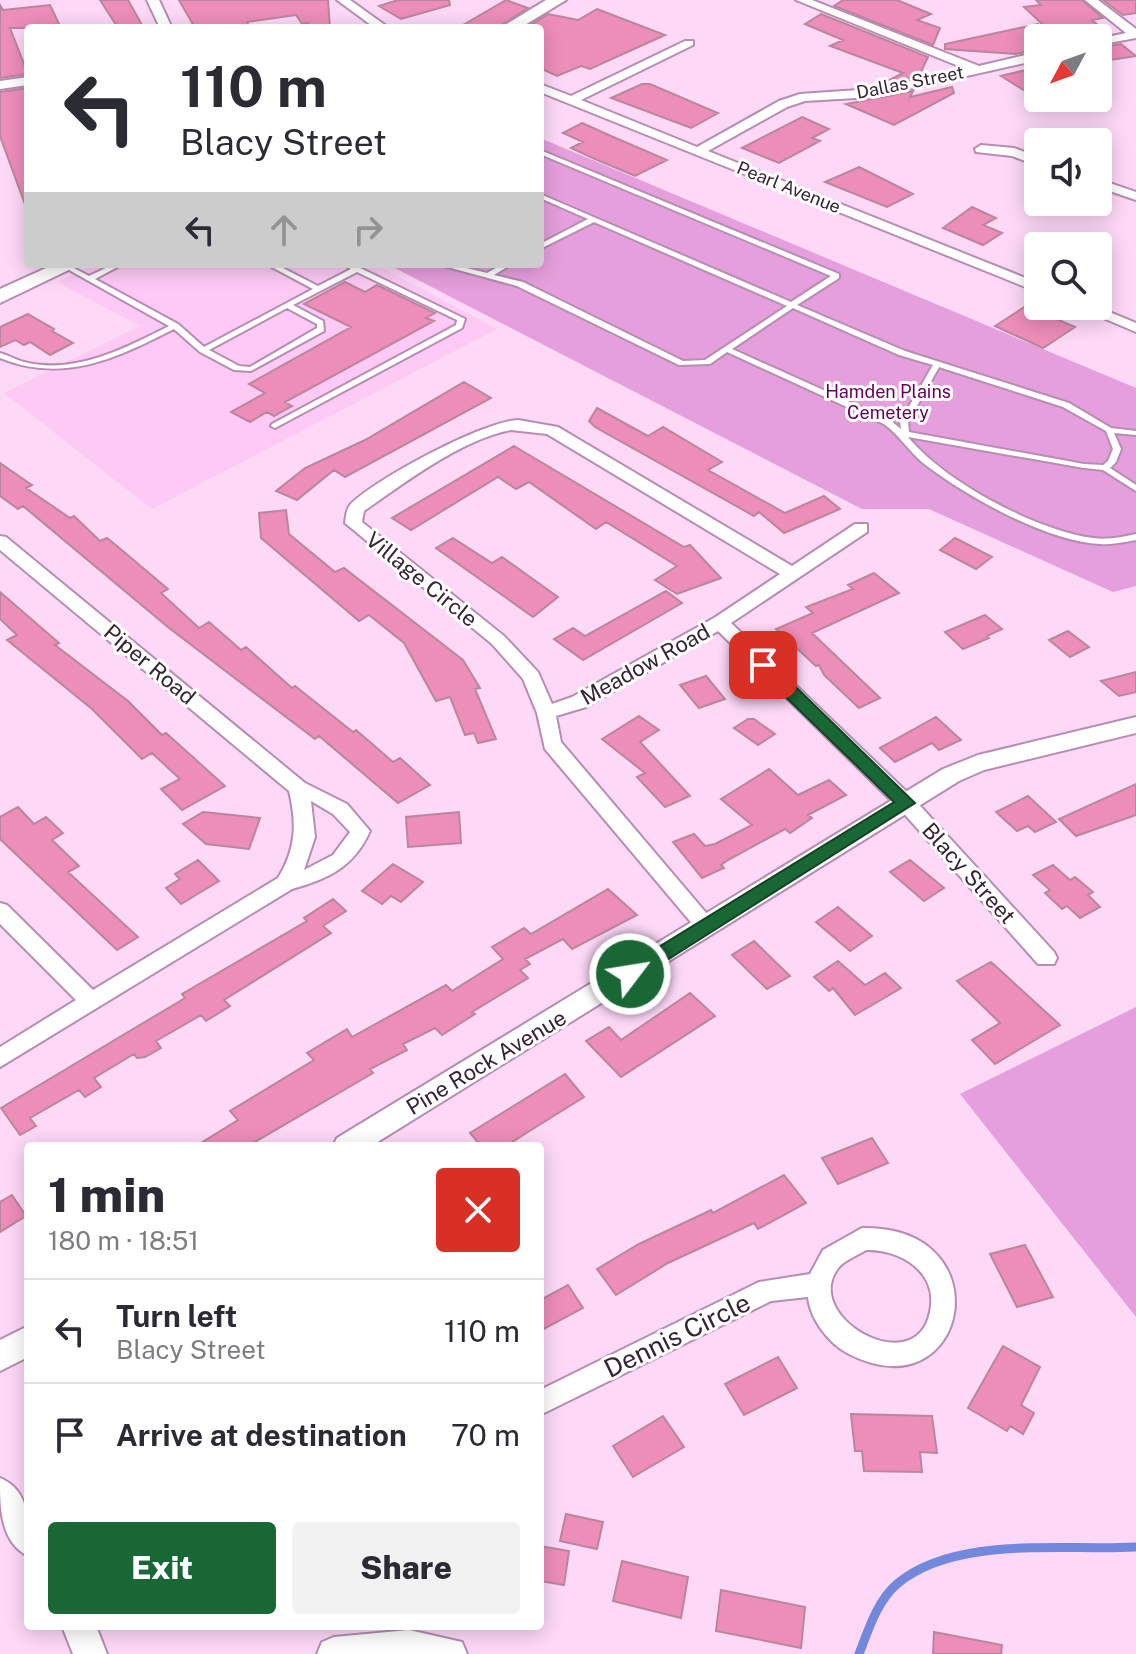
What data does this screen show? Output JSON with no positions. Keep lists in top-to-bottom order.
{
  "streets": {
    "street": [
      "Dallas Street",
      "Pearl Avenue",
      "Village Circle",
      "Piper Road",
      "Meadow Road",
      "Blacy Street",
      "Pine Rock Avenue",
      "Dennis Circle"
    ]
  },
  "crossings": [
    ["Dallas Street", "Pearl Avenue"],
    ["Village Circle", "Meadow Road"],
    ["Village Circle", "Pine Rock Avenue"],
    ["Meadow Road", "Blacy Street"],
    ["Blacy Street", "Pine Rock Avenue"]
  ],
  "parks": ["Hamden Plains Cemetery"],
  "north": "bottom left",
  "page": {
    "turn": ["110 m", "Blacy Street"],
    "heading": ["1 min", "180 m · 18:51"],
    "list": [
      {
        "name": "Turn left",
        "note": "Blacy Street",
        "value": "110 m"
      },
      {
        "name": "Arrive at destination",
        "value": "70 m"
      }
    ],
    "buttons": ["Exit", "Share"]
  }
}
